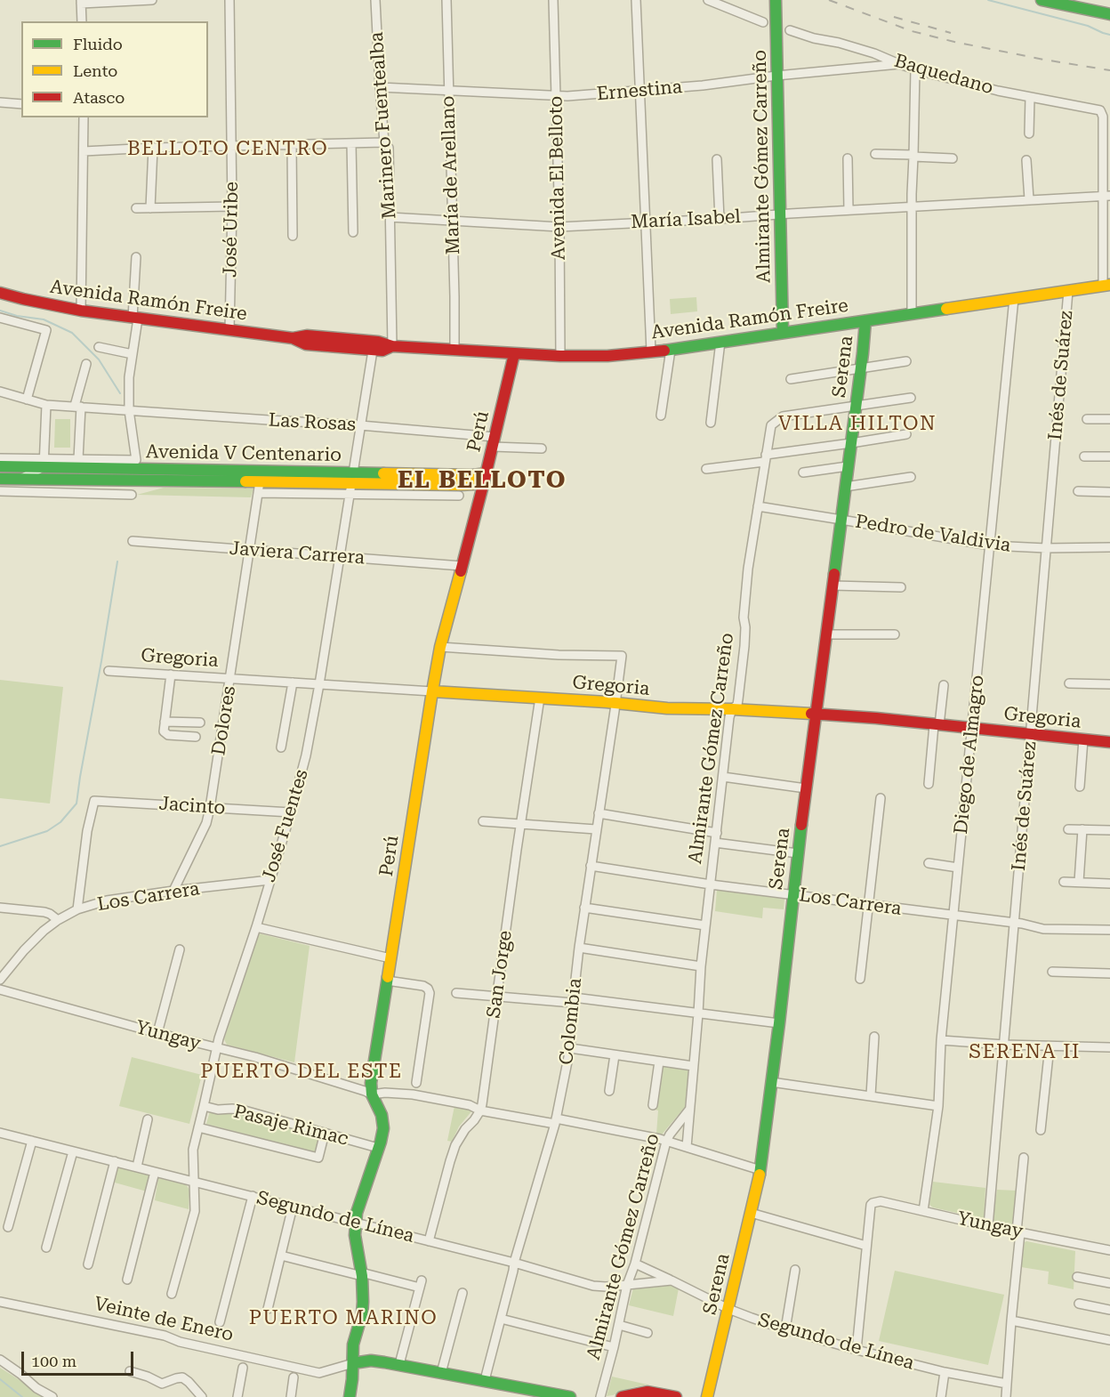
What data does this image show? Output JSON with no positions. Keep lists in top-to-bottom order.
{
  "streets": {
    "street": [
      "Baquedano",
      "Ernestina",
      "Marinero Fuentealba",
      "Almirante Gómez Carreño",
      "María de Arellano",
      "Avenida El Belloto",
      "María Isabel",
      "José Uribe",
      "Avenida Ramón Freire",
      "Serena",
      "Inés de Suárez",
      "Las Rosas",
      "Perú",
      "Avenida V Centenario",
      "Pedro de Valdivia",
      "Javiera Carrera",
      "Gregoria",
      "Dolores",
      "Diego de Almagro",
      "Jacinto",
      "José Fuentes",
      "Los Carrera",
      "San Jorge",
      "Colombia",
      "Yungay",
      "Pasaje Rimac",
      "Segundo de Línea",
      "Veinte de Enero"
    ]
  },
  "crossings": [
    ["Baquedano", "Ernestina"],
    ["Baquedano", "María Isabel"],
    ["Ernestina", "Marinero Fuentealba"],
    ["Ernestina", "Almirante Gómez Carreño"],
    ["Ernestina", "María de Arellano"],
    ["Ernestina", "Avenida El Belloto"],
    ["Marinero Fuentealba", "María Isabel"],
    ["Marinero Fuentealba", "Avenida Ramón Freire"],
    ["Almirante Gómez Carreño", "María Isabel"],
    ["Almirante Gómez Carreño", "Avenida Ramón Freire"],
    ["Almirante Gómez Carreño", "Serena"],
    ["Almirante Gómez Carreño", "Pedro de Valdivia"],
    ["Almirante Gómez Carreño", "Gregoria"],
    ["Almirante Gómez Carreño", "Los Carrera"],
    ["Almirante Gómez Carreño", "Yungay"],
    ["Almirante Gómez Carreño", "Segundo de Línea"],
    ["María de Arellano", "María Isabel"],
    ["María de Arellano", "Avenida Ramón Freire"],
    ["Avenida El Belloto", "María Isabel"],
    ["Avenida El Belloto", "Avenida Ramón Freire"],
    ["José Uribe", "Avenida Ramón Freire"],
    ["Avenida Ramón Freire", "Serena"],
    ["Avenida Ramón Freire", "Inés de Suárez"],
    ["Avenida Ramón Freire", "Perú"],
    ["Avenida Ramón Freire", "Diego de Almagro"],
    ["Avenida Ramón Freire", "José Fuentes"],
    ["Serena", "Pedro de Valdivia"],
    ["Serena", "Gregoria"],
    ["Serena", "Los Carrera"],
    ["Serena", "Yungay"],
    ["Serena", "Segundo de Línea"],
    ["Inés de Suárez", "Pedro de Valdivia"],
    ["Inés de Suárez", "Gregoria"],
    ["Inés de Suárez", "Los Carrera"],
    ["Inés de Suárez", "Yungay"],
    ["Las Rosas", "Perú"],
    ["Las Rosas", "José Fuentes"],
    ["Perú", "Avenida V Centenario"],
    ["Perú", "Javiera Carrera"],
    ["Perú", "Gregoria"],
    ["Perú", "Colombia"],
    ["Perú", "Yungay"],
    ["Perú", "Pasaje Rimac"],
    ["Perú", "Segundo de Línea"],
    ["Perú", "Veinte de Enero"],
    ["Avenida V Centenario", "Dolores"],
    ["Avenida V Centenario", "José Fuentes"],
    ["Pedro de Valdivia", "Diego de Almagro"],
    ["Javiera Carrera", "Dolores"],
    ["Javiera Carrera", "José Fuentes"],
    ["Gregoria", "Dolores"],
    ["Gregoria", "Diego de Almagro"],
    ["Gregoria", "José Fuentes"],
    ["Gregoria", "San Jorge"],
    ["Gregoria", "Colombia"],
    ["Dolores", "Jacinto"],
    ["Dolores", "Los Carrera"],
    ["Diego de Almagro", "Los Carrera"],
    ["Diego de Almagro", "Yungay"],
    ["Jacinto", "José Fuentes"],
    ["Jacinto", "Los Carrera"],
    ["José Fuentes", "Los Carrera"],
    ["José Fuentes", "Yungay"],
    ["José Fuentes", "Pasaje Rimac"],
    ["José Fuentes", "Segundo de Línea"],
    ["Los Carrera", "Colombia"],
    ["San Jorge", "Yungay"],
    ["San Jorge", "Segundo de Línea"],
    ["Colombia", "Yungay"],
    ["Colombia", "Segundo de Línea"],
    ["Colombia", "Veinte de Enero"]
  ],
  "districts": [
    "BELLOTO CENTRO",
    "VILLA HILTON",
    "EL BELLOTO",
    "SERENA II",
    "PUERTO DEL ESTE",
    "PUERTO MARINO"
  ],
  "legend": ["Fluido", "Lento", "Atasco"],
  "scale_bar": "100 m"
}
